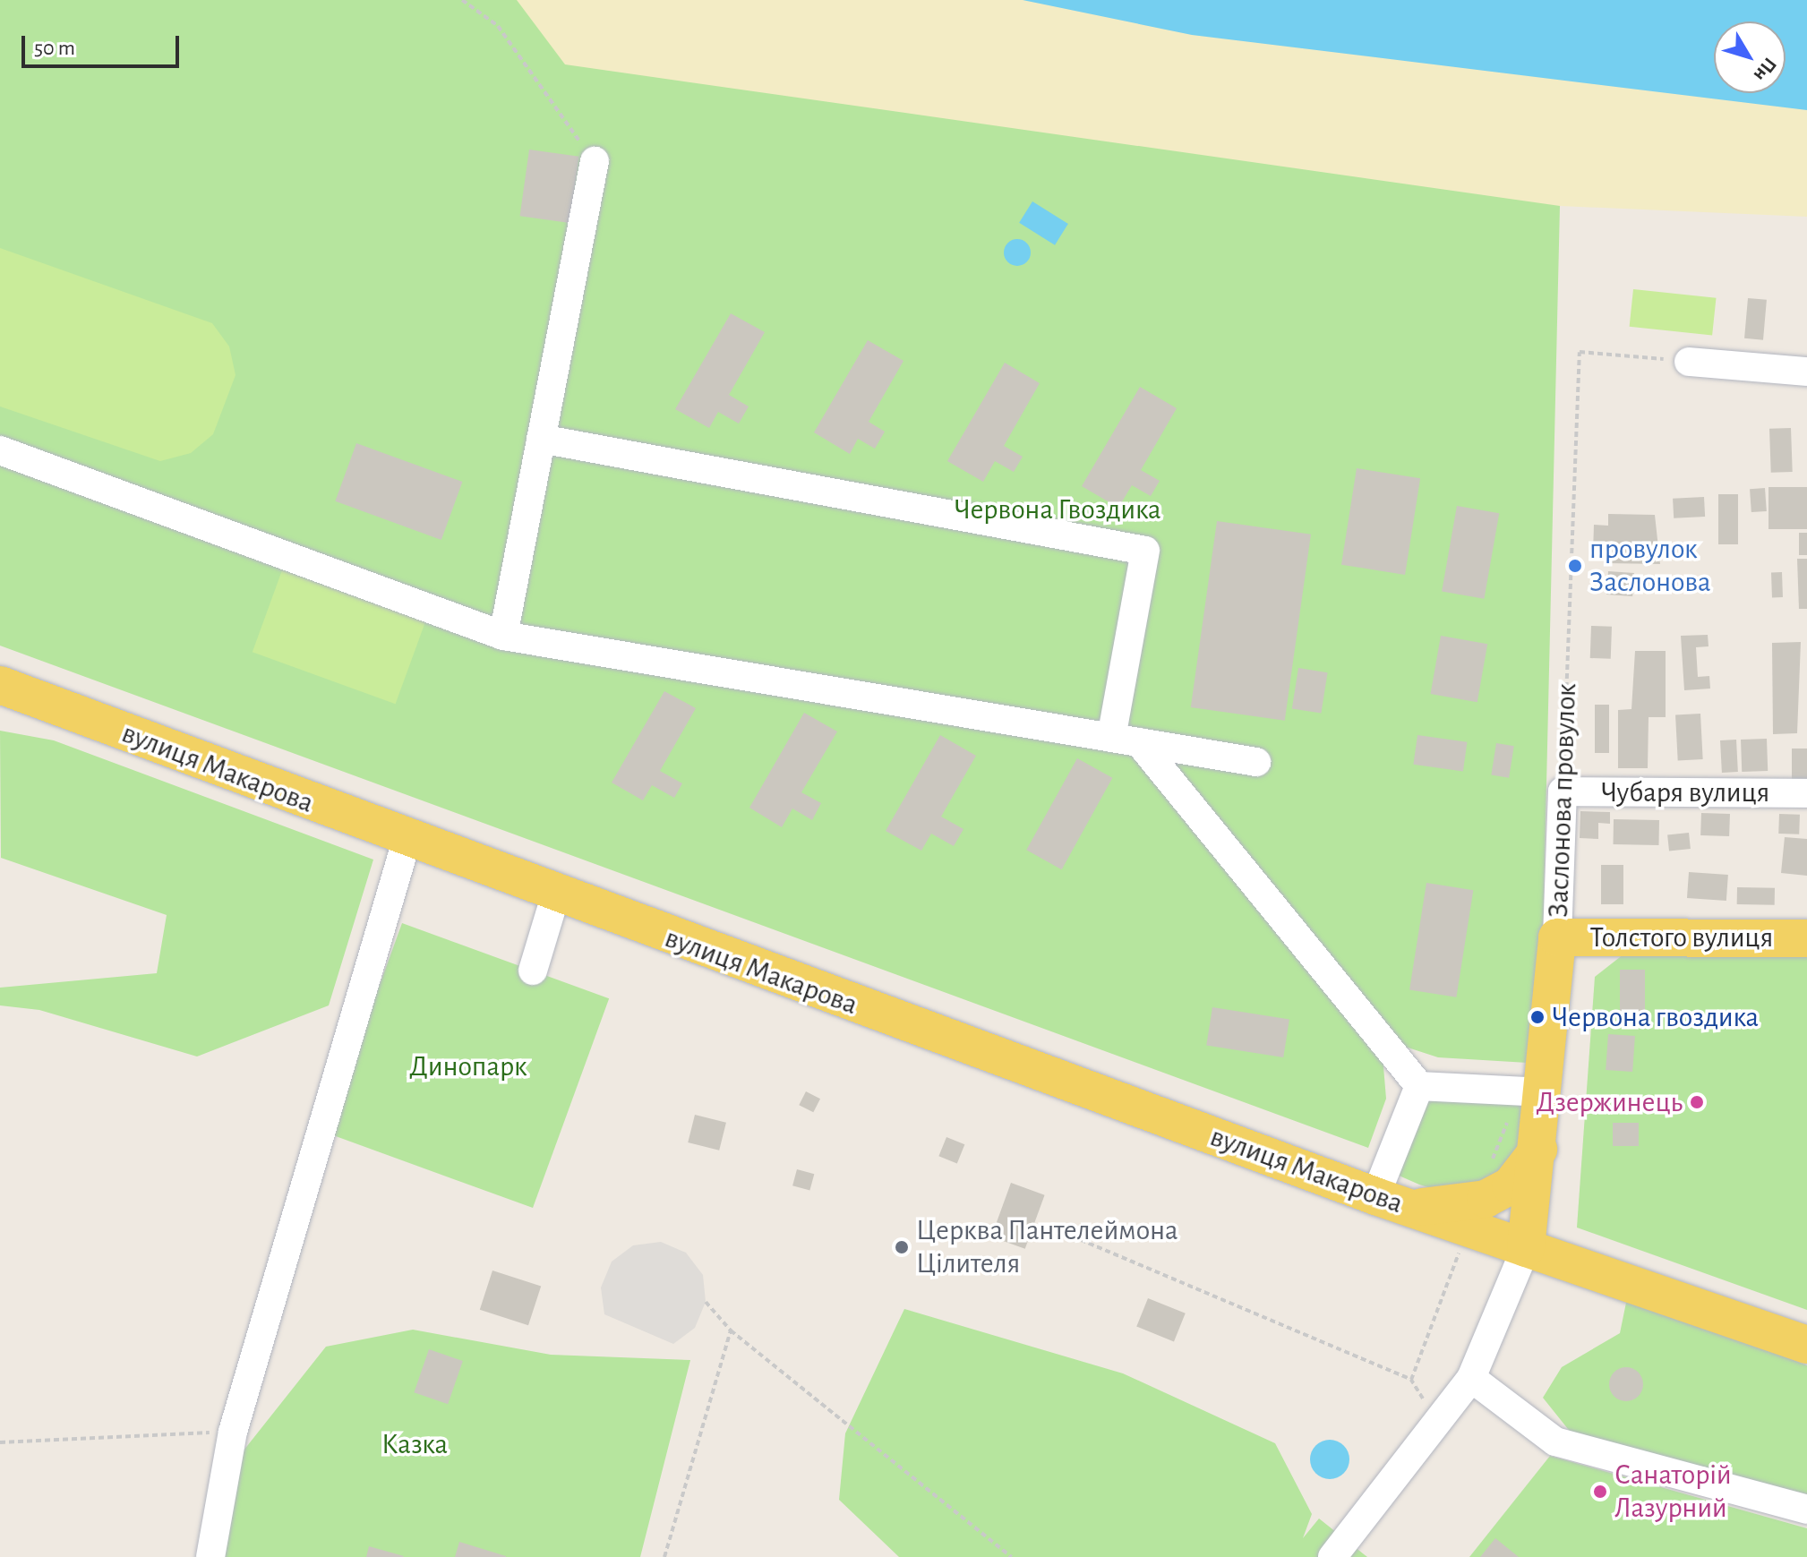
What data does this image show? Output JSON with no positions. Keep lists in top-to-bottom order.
{
  "streets": {
    "main road": ["вулиця Макарова", "Заслонова провулок", "Толстого вулиця"],
    "street": ["Чубаря вулиця"]
  },
  "crossings": [
    ["вулиця Макарова", "Заслонова провулок"],
    ["Чубаря вулиця", "Заслонова провулок"],
    ["Заслонова провулок", "Толстого вулиця"]
  ],
  "parks": ["Червона Гвоздика", "Динопарк", "Казка"],
  "places": [
    "провулок Заслонова",
    "Червона гвоздика",
    "Дзержинець",
    "Церква Пантелеймона Цілителя",
    "Санаторій Лазурний"
  ],
  "scale_bar": "50 m",
  "north": "bottom right"
}
